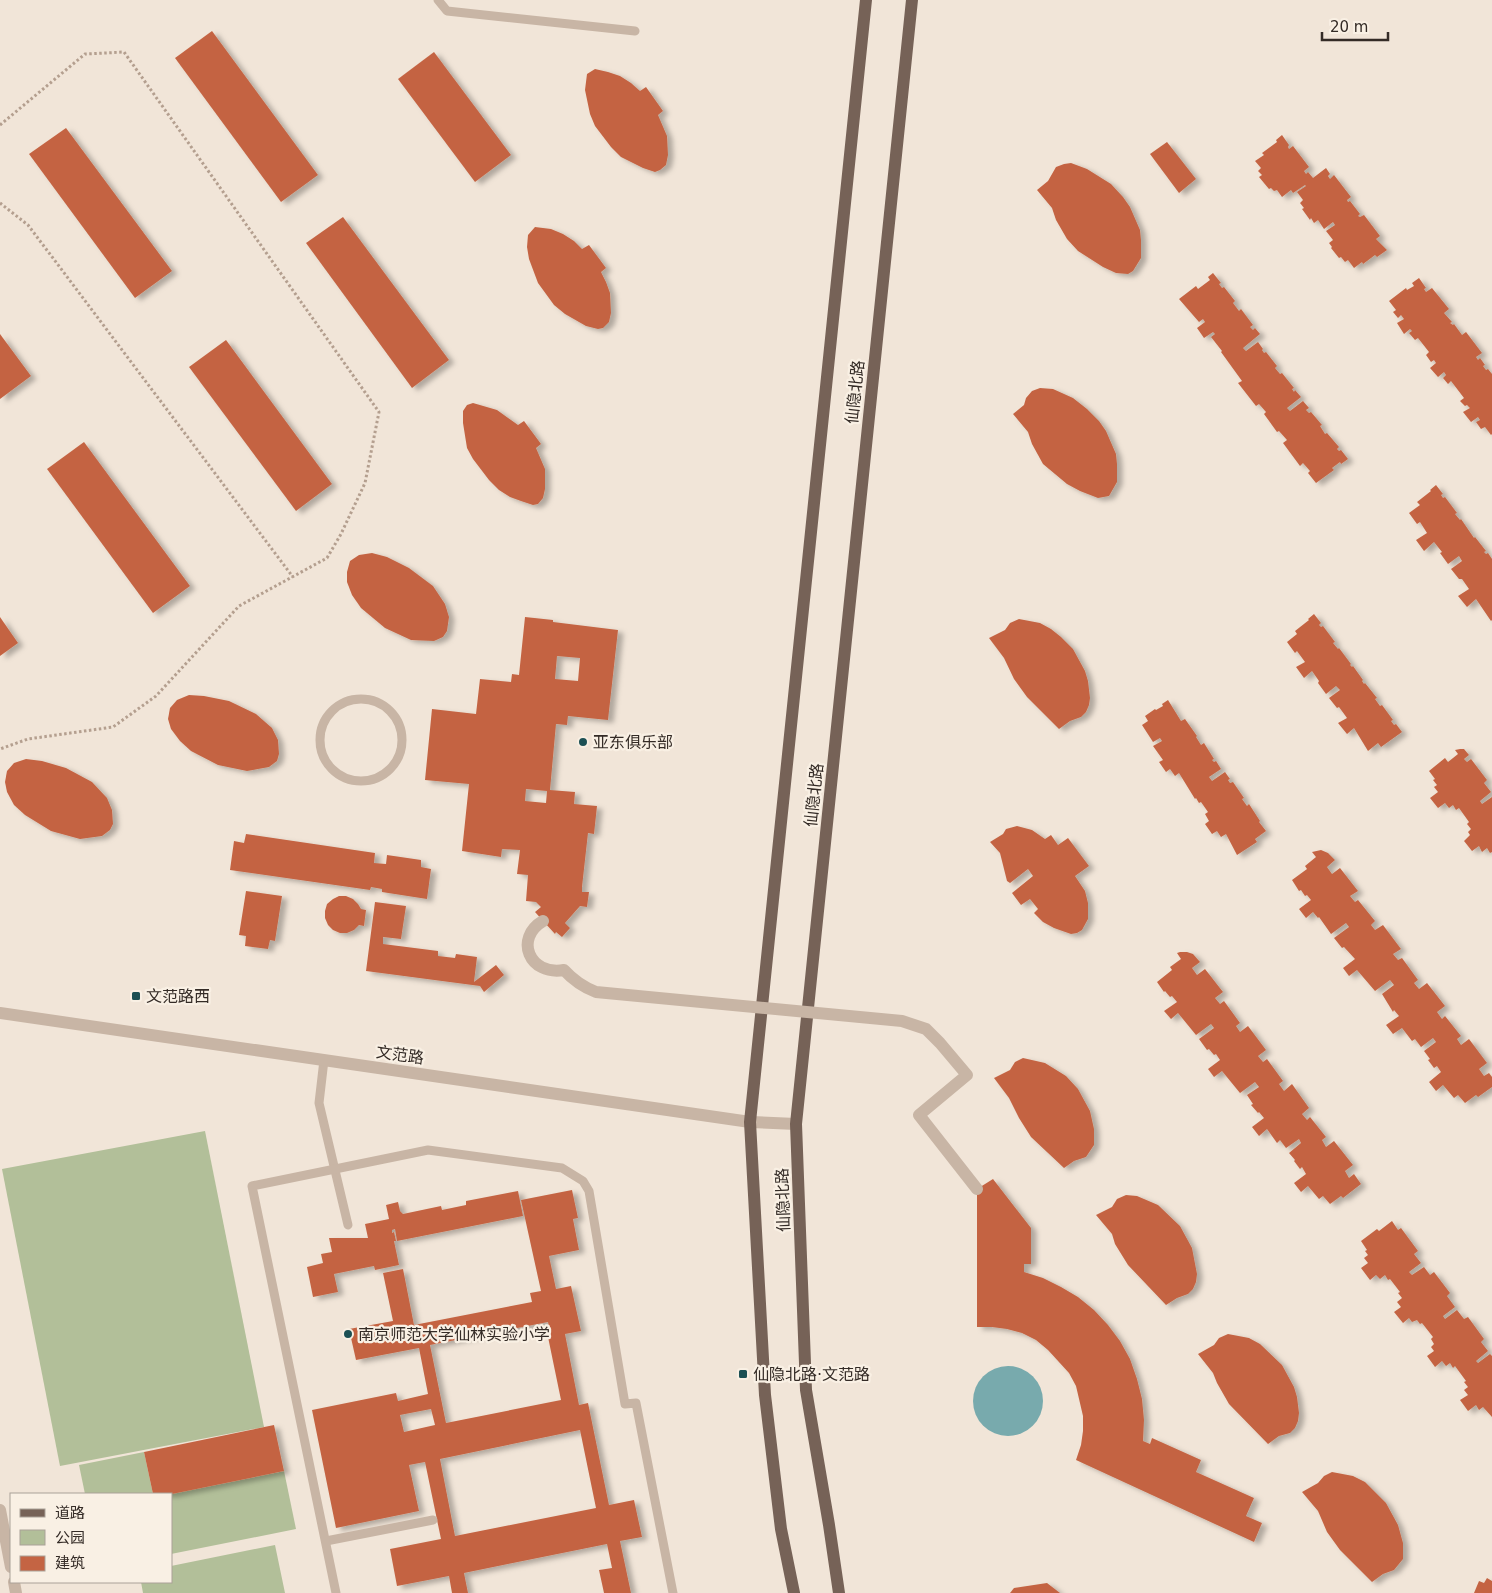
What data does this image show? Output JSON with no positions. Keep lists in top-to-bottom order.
{
  "streets": {
    "main road": ["仙隐北路"],
    "street": ["文范路"]
  },
  "crossings": [
    ["仙隐北路", "文范路"]
  ],
  "places": {
    "other": ["亚东俱乐部", "南京师范大学仙林实验小学"],
    "transit": ["文范路西", "仙隐北路·文范路"]
  },
  "legend": ["道路", "公园", "建筑"],
  "scale_bar": "20 m"
}
